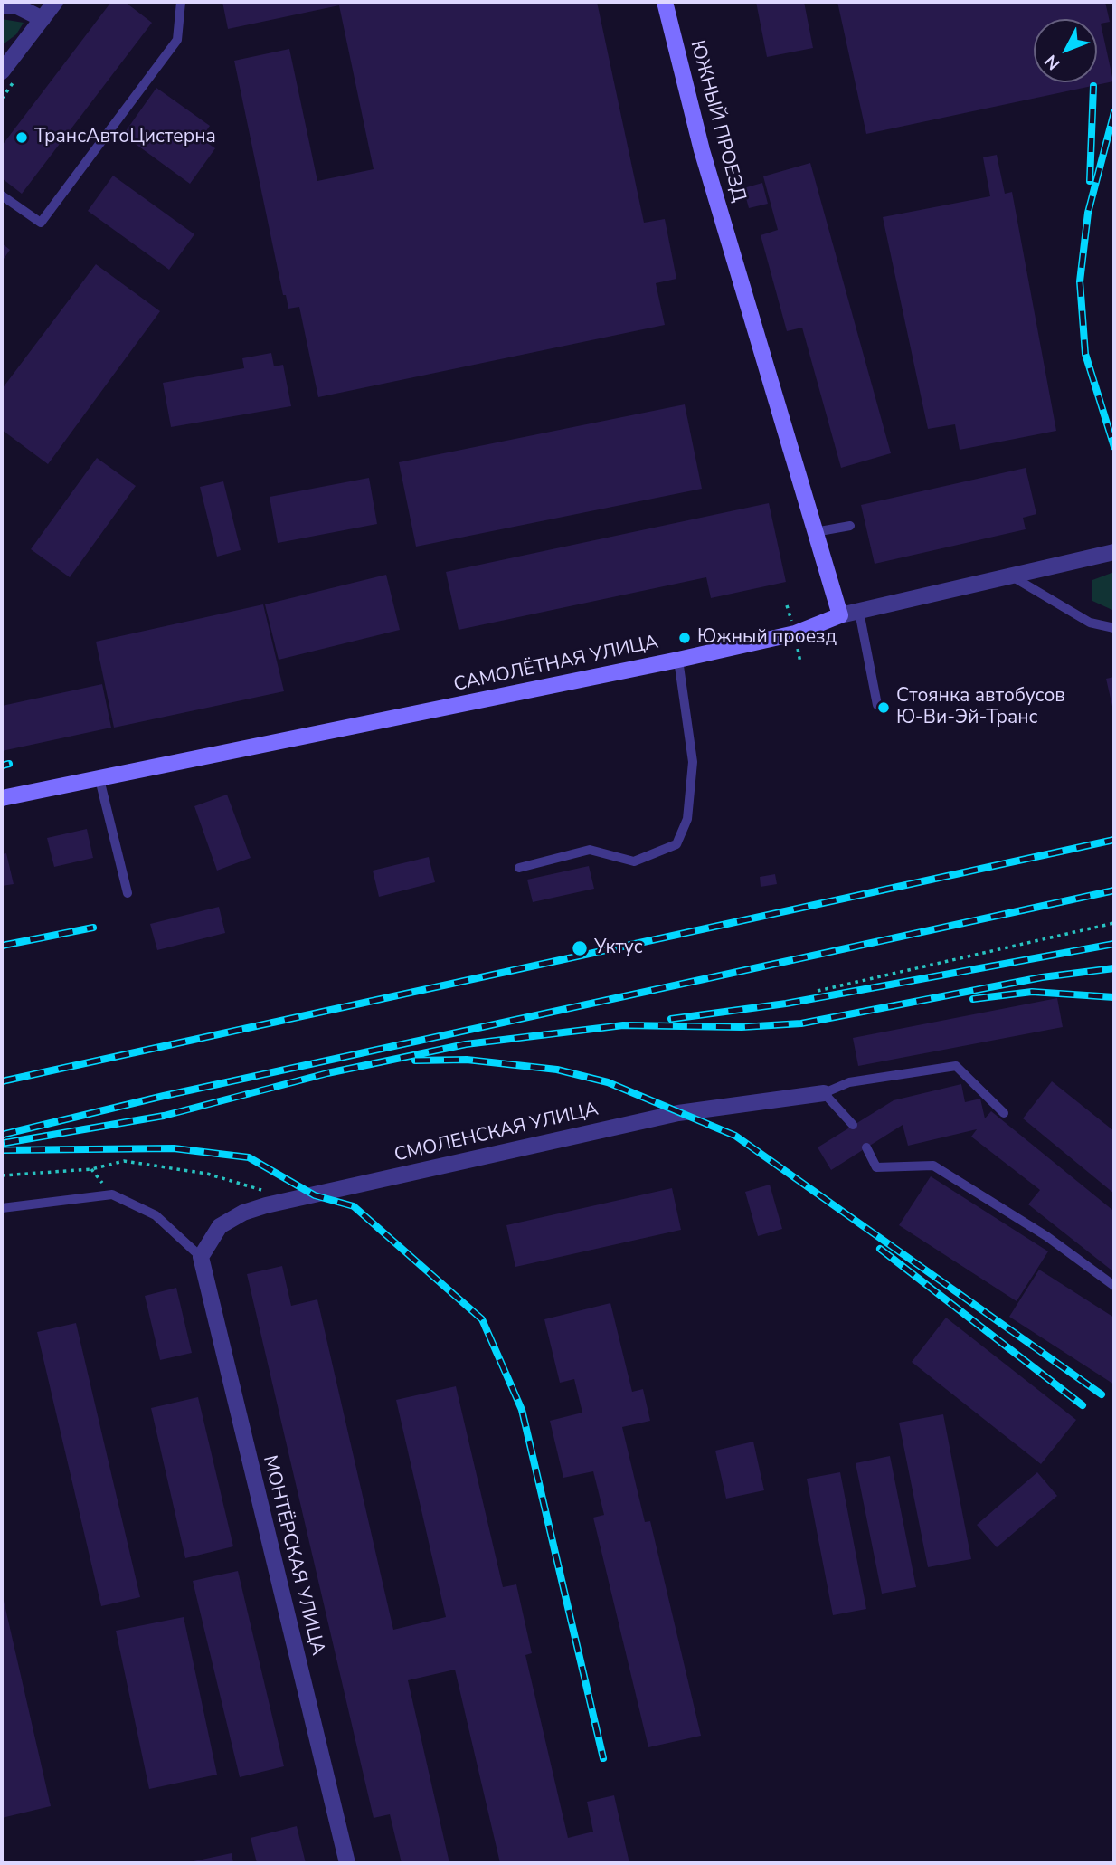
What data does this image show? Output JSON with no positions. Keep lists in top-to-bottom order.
{
  "streets": {
    "main road": ["ЮЖНЫЙ ПРОЕЗД", "САМОЛЁТНАЯ УЛИЦА"],
    "street": ["СМОЛЕНСКАЯ УЛИЦА", "МОНТЁРСКАЯ УЛИЦА"]
  },
  "crossings": [
    ["ЮЖНЫЙ ПРОЕЗД", "САМОЛЁТНАЯ УЛИЦА"],
    ["СМОЛЕНСКАЯ УЛИЦА", "МОНТЁРСКАЯ УЛИЦА"]
  ],
  "places": [
    "ТрансАвтоЦистерна",
    "Южный проезд",
    "Стоянка автобусов Ю-Ви-Эй-Транс",
    "Уктус"
  ],
  "north": "bottom left"
}
